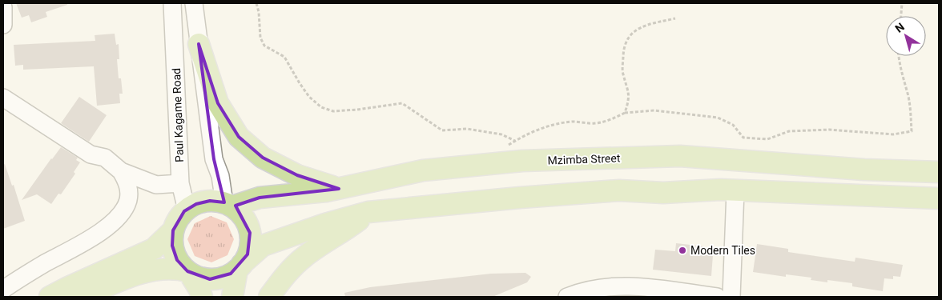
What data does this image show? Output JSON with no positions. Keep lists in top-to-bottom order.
{
  "streets": {
    "main road": ["Mzimba Street"],
    "street": ["Paul Kagame Road"]
  },
  "crossings": [
    ["Paul Kagame Road", "Mzimba Street"]
  ],
  "places": ["Modern Tiles"],
  "north": "top left"
}
